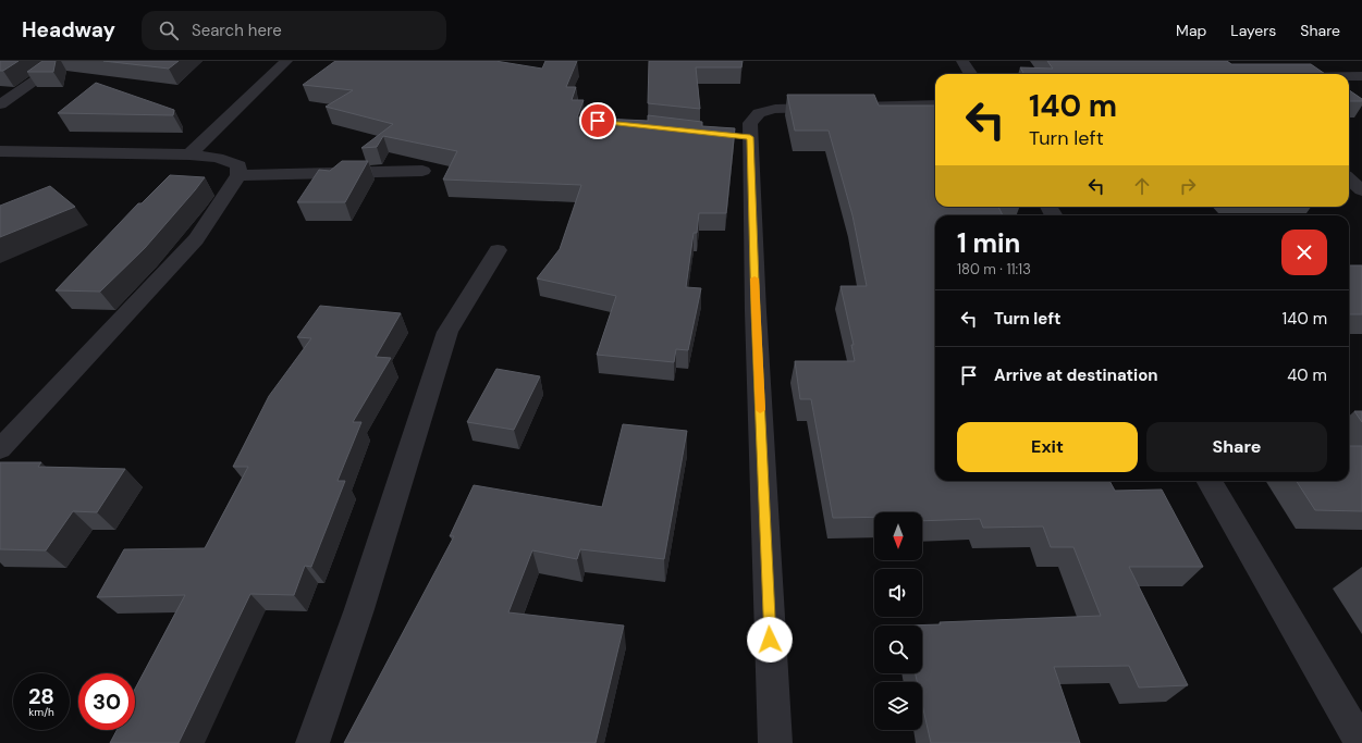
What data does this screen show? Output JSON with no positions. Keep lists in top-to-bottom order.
{
  "north": "bottom",
  "page": {
    "header": "Headway",
    "search": "Search here",
    "nav": ["Map", "Layers", "Share"],
    "turn": ["140 m", "Turn left"],
    "heading": ["1 min", "180 m · 11:13"],
    "list": [
      {
        "name": "Turn left",
        "value": "140 m"
      },
      {
        "name": "Arrive at destination",
        "value": "40 m"
      }
    ],
    "buttons": ["Exit", "Share"],
    "speed": "28 km/h",
    "limit": "30"
  }
}
